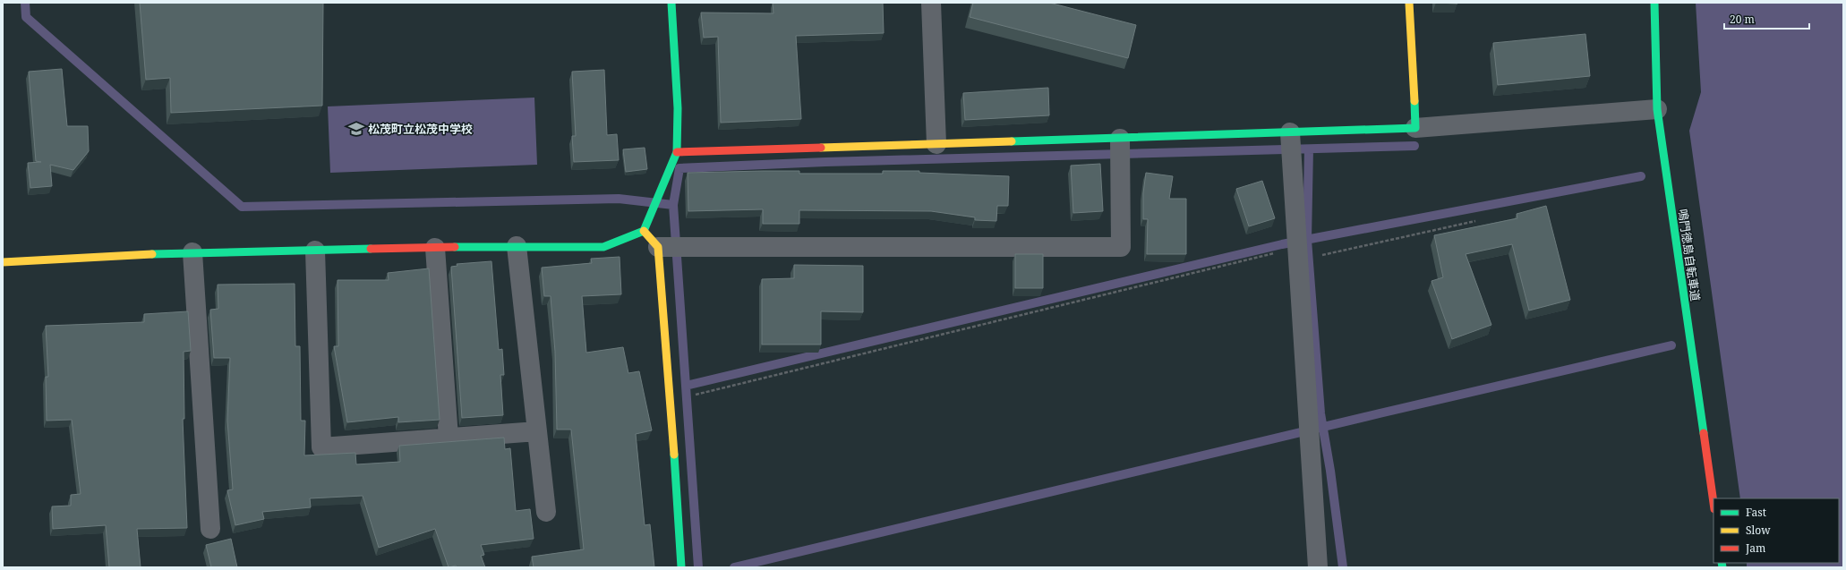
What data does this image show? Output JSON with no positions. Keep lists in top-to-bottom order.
{
  "streets": {
    "street": ["鳴門徳島自転車道"]
  },
  "places": {
    "school or university": ["松茂町立松茂中学校"]
  },
  "legend": ["Fast", "Slow", "Jam"],
  "scale_bar": "20 m"
}
